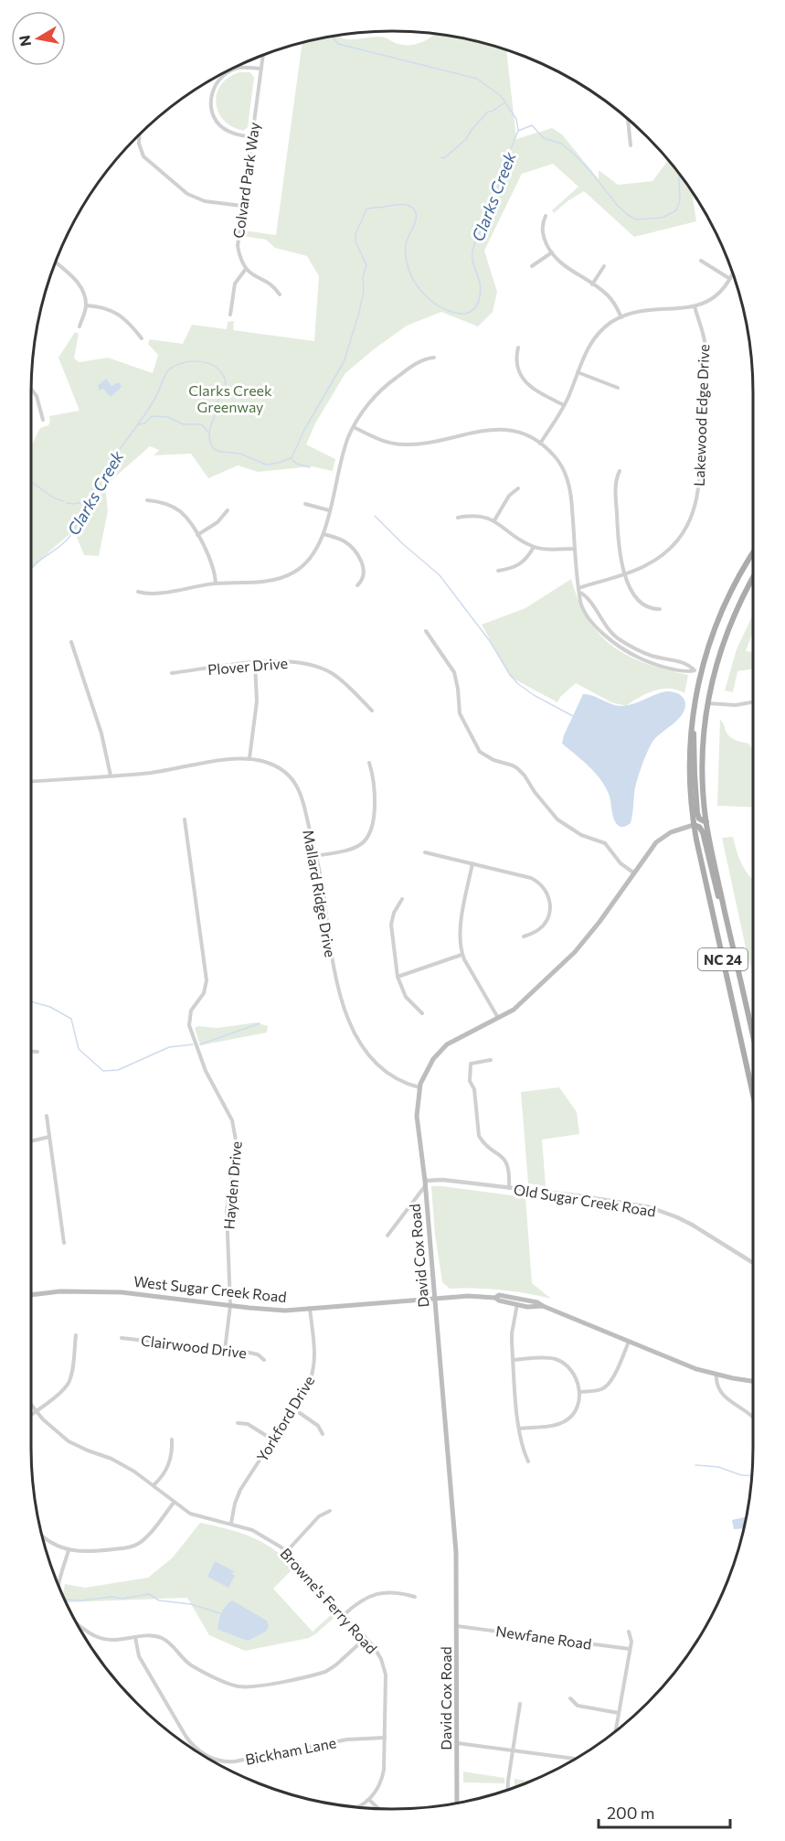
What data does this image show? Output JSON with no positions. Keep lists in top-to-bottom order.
{
  "streets": {
    "main road": ["NC 24", "David Cox Road", "West Sugar Creek Road"],
    "street": [
      "Colvard Park Way",
      "Lakewood Edge Drive",
      "Plover Drive",
      "Mallard Ridge Drive",
      "Hayden Drive",
      "Old Sugar Creek Road",
      "Clairwood Drive",
      "Yorkford Drive",
      "Browne's Ferry Road",
      "Newfane Road",
      "Bickham Lane"
    ]
  },
  "crossings": [
    ["Mallard Ridge Drive", "David Cox Road"],
    ["NC 24", "David Cox Road"],
    ["Hayden Drive", "West Sugar Creek Road"],
    ["Hayden Drive", "Clairwood Drive"],
    ["Old Sugar Creek Road", "David Cox Road"],
    ["David Cox Road", "West Sugar Creek Road"],
    ["David Cox Road", "Newfane Road"],
    ["West Sugar Creek Road", "Yorkford Drive"],
    ["Yorkford Drive", "Browne's Ferry Road"],
    ["Browne's Ferry Road", "Bickham Lane"]
  ],
  "water": ["Clarks Creek"],
  "parks": ["Clarks Creek Greenway"],
  "scale_bar": "200 m",
  "north": "left"
}
